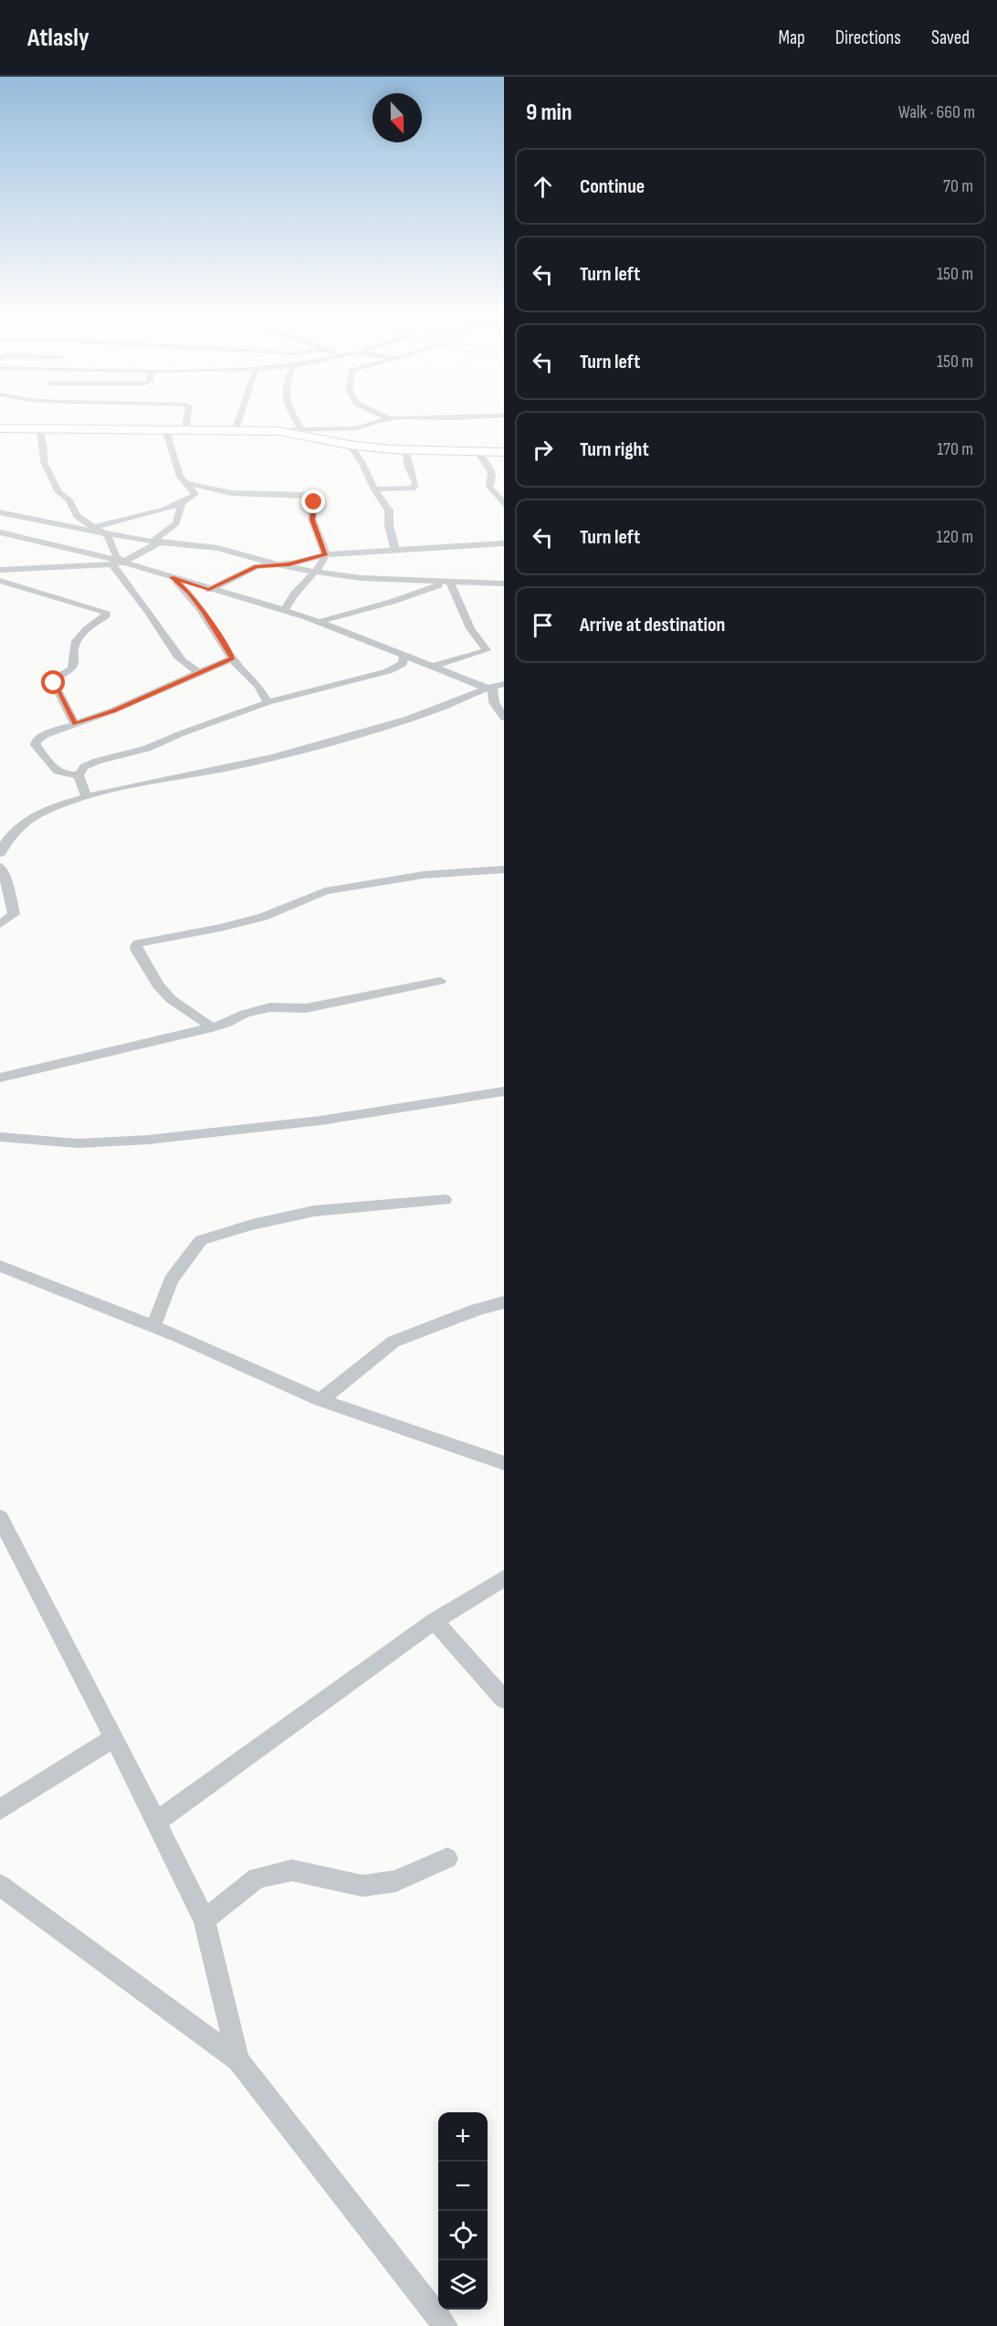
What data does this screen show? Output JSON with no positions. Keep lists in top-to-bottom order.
{
  "north": "bottom",
  "page": {
    "header": "Atlasly",
    "nav": ["Map", "Directions", "Saved"],
    "heading": ["9 min", "Walk · 660 m"],
    "list": [
      ["Continue", "70 m"],
      ["Turn left", "150 m"],
      ["Turn left", "150 m"],
      ["Turn right", "170 m"],
      ["Turn left", "120 m"],
      "Arrive at destination"
    ],
    "map_buttons": ["+", "−"]
  }
}
